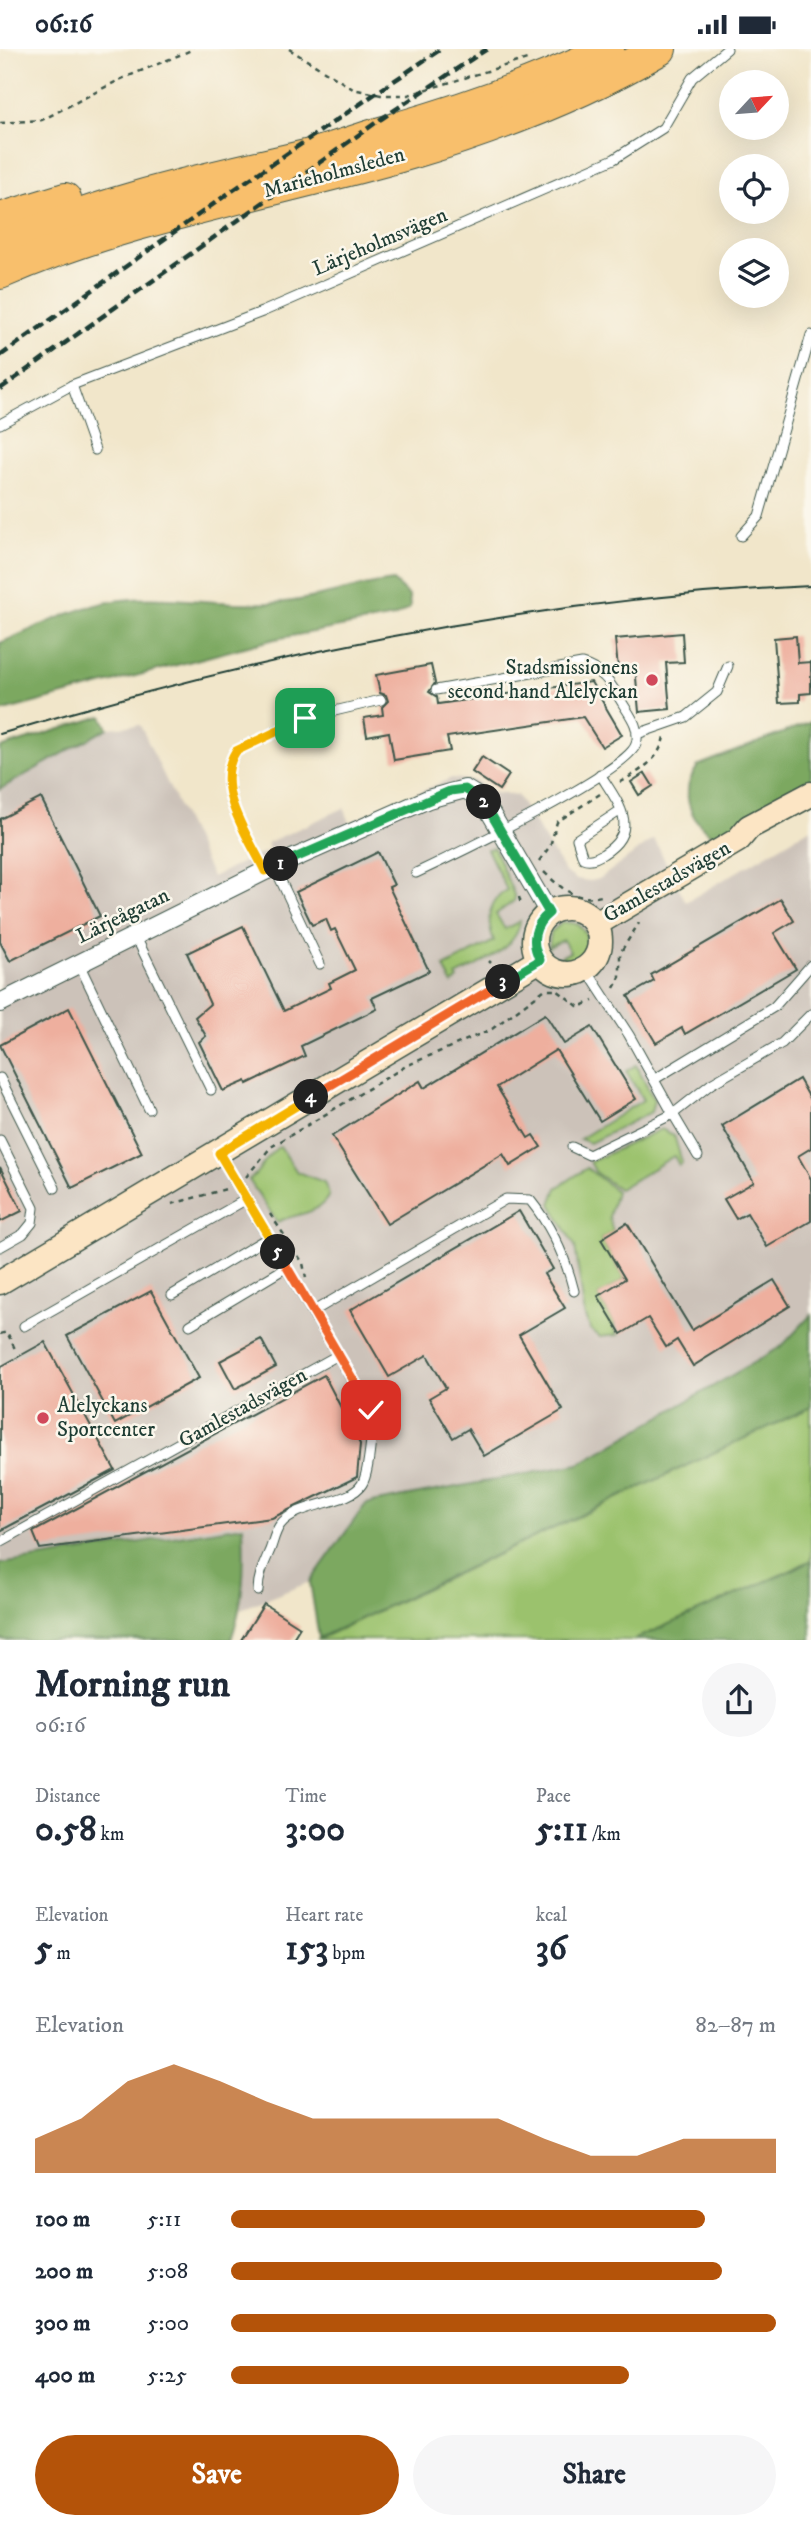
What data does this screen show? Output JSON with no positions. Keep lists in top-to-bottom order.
{
  "streets": {
    "highway": ["Marieholmsleden"],
    "street": ["Gamlestadsvägen", "Lärjeågatan"],
    "lane": ["Lärjeholmsvägen"]
  },
  "crossings": [
    ["Gamlestadsvägen", "Lärjeågatan"]
  ],
  "places": ["Stadsmissionens second hand Alelyckan", "Alelyckans Sportcenter"],
  "north": "top right",
  "page": {
    "status": "06:16",
    "pins": [
      "2",
      "1",
      "3",
      "4",
      "5"
    ],
    "heading": ["Morning run", "06:16"],
    "stats": [
      ["Distance", "0.58 km"],
      ["Time", "3:00"],
      ["Pace", "5:11 /km"],
      ["Elevation", "5 m"],
      ["Heart rate", "153 bpm"],
      ["kcal", "36"]
    ],
    "chart": ["Elevation", "82–87 m"],
    "list": [
      {
        "name": "100 m",
        "note": "5:11"
      },
      {
        "name": "200 m",
        "note": "5:08"
      },
      {
        "name": "300 m",
        "note": "5:00"
      },
      {
        "name": "400 m",
        "note": "5:25"
      }
    ],
    "buttons": ["Save", "Share"]
  }
}
